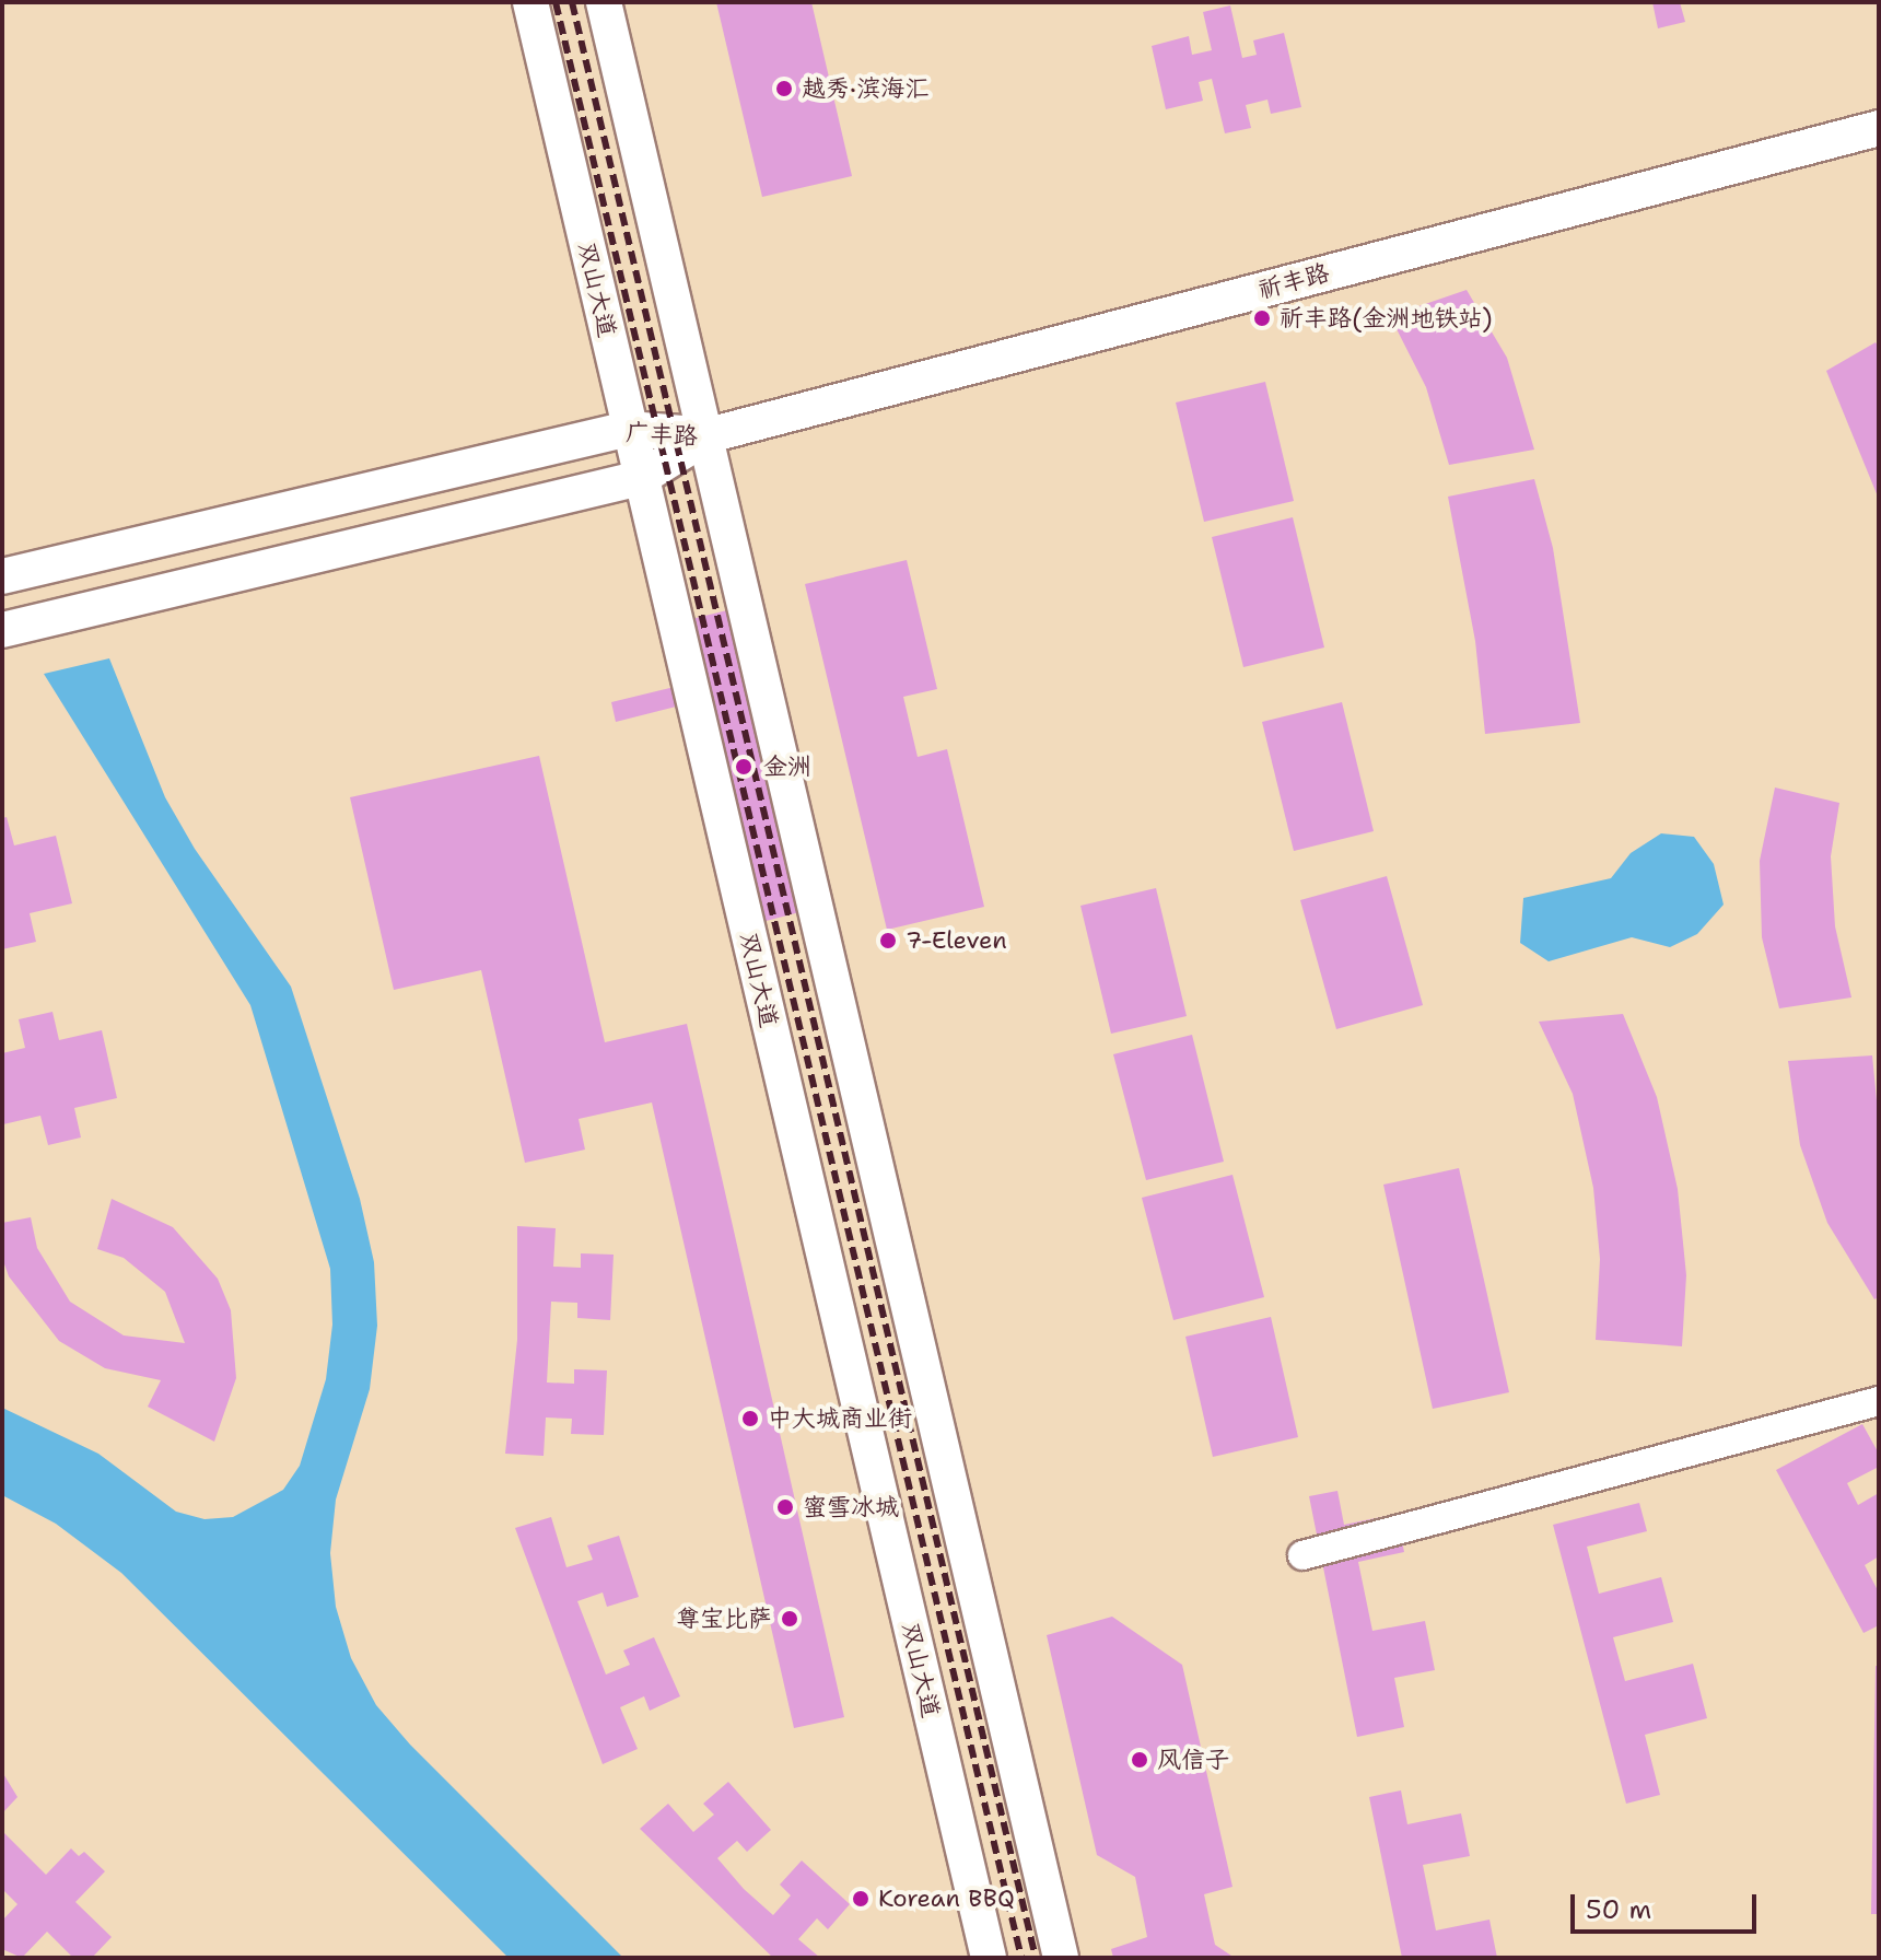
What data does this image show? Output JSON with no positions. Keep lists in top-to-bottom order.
{
  "streets": {
    "street": ["祈丰路", "双山大道", "广丰路"]
  },
  "crossings": [
    ["祈丰路", "广丰路"],
    ["双山大道", "广丰路"]
  ],
  "places": [
    "越秀·滨海汇",
    "祈丰路(金洲地铁站)",
    "金洲",
    "7-Eleven",
    "中大城商业街",
    "蜜雪冰城",
    "尊宝比萨",
    "风信子",
    "Korean BBQ"
  ],
  "scale_bar": "50 m"
}
